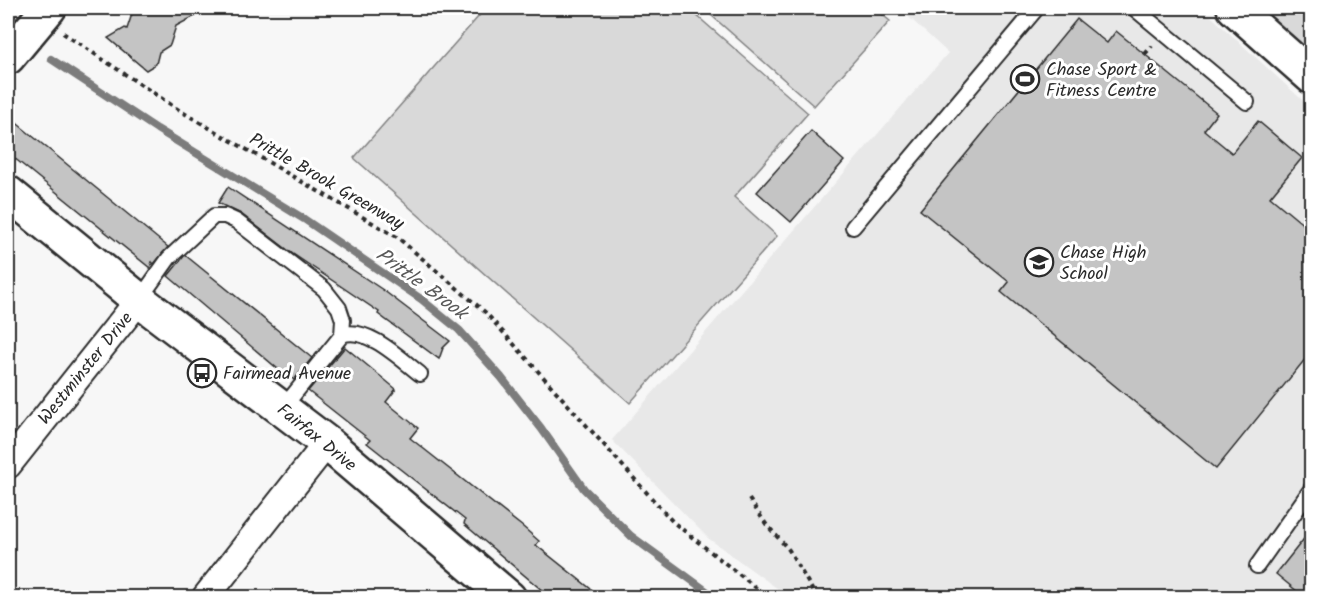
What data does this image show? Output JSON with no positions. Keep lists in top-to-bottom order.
{
  "streets": {
    "street": ["Westminster Drive", "Fairfax Drive"],
    "path": ["Prittle Brook Greenway"]
  },
  "crossings": [
    ["Westminster Drive", "Fairfax Drive"]
  ],
  "water": ["Prittle Brook"],
  "places": {
    "sports": ["Chase Sport & Fitness Centre"],
    "school or university": ["Chase High School"],
    "bus stop": ["Fairmead Avenue"]
  }
}
